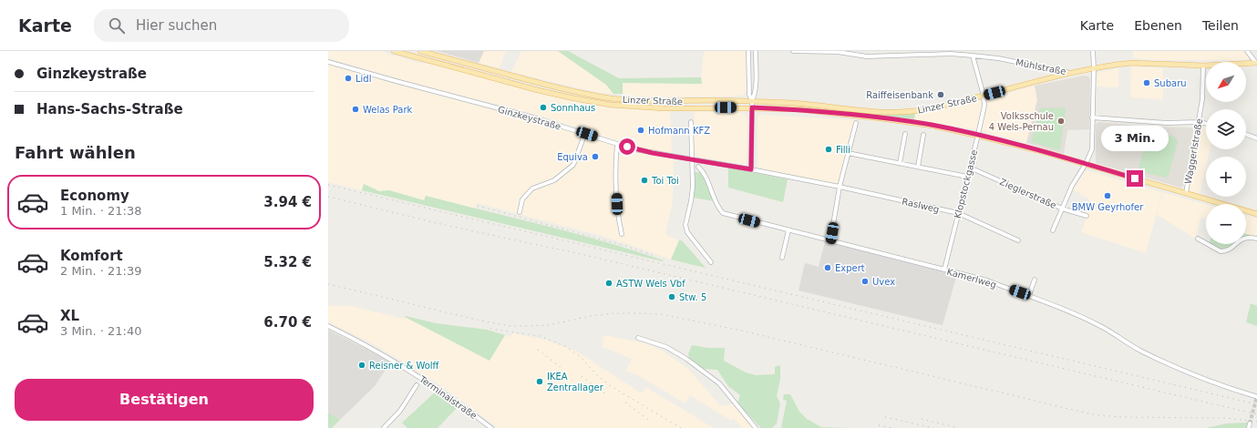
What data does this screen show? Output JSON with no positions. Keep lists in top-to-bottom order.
{
  "streets": {
    "main road": ["Linzer Straße"],
    "street": [
      "Mühlstraße",
      "Ginzkeystraße",
      "Waggerlstraße",
      "Klopstockgasse",
      "Zieglerstraße",
      "Raslweg",
      "Kamerlweg",
      "Terminalstraße"
    ]
  },
  "crossings": [
    ["Mühlstraße", "Linzer Straße"],
    ["Mühlstraße", "Klopstockgasse"],
    ["Linzer Straße", "Waggerlstraße"],
    ["Linzer Straße", "Klopstockgasse"],
    ["Ginzkeystraße", "Raslweg"],
    ["Klopstockgasse", "Zieglerstraße"],
    ["Klopstockgasse", "Raslweg"],
    ["Klopstockgasse", "Kamerlweg"]
  ],
  "places": [
    "Lidl",
    "Subaru",
    "Raiffeisenbank",
    "Sonnhaus",
    "Welas Park",
    "Volksschule 4 Wels-Pernau",
    "Hofmann KFZ",
    "Filli",
    "Equiva",
    "Toi Toi",
    "BMW Geyrhofer",
    "Expert",
    "Uvex",
    "ASTW Wels Vbf",
    "Stw. 5",
    "Reisner & Wolff",
    "IKEA Zentrallager"
  ],
  "north": "bottom left",
  "page": {
    "header": "Karte",
    "search": "Hier suchen",
    "nav": ["Karte", "Ebenen", "Teilen"],
    "banner": ["Ginzkeystraße", "Hans-Sachs-Straße"],
    "map_buttons": ["+", "−"],
    "bubble": "3 Min.",
    "heading": "Fahrt wählen",
    "list": [
      {
        "name": "Economy",
        "note": "1 Min. · 21:38",
        "value": "3.94 €"
      },
      {
        "name": "Komfort",
        "note": "2 Min. · 21:39",
        "value": "5.32 €"
      },
      {
        "name": "XL",
        "note": "3 Min. · 21:40",
        "value": "6.70 €"
      }
    ],
    "buttons": "Bestätigen"
  }
}
